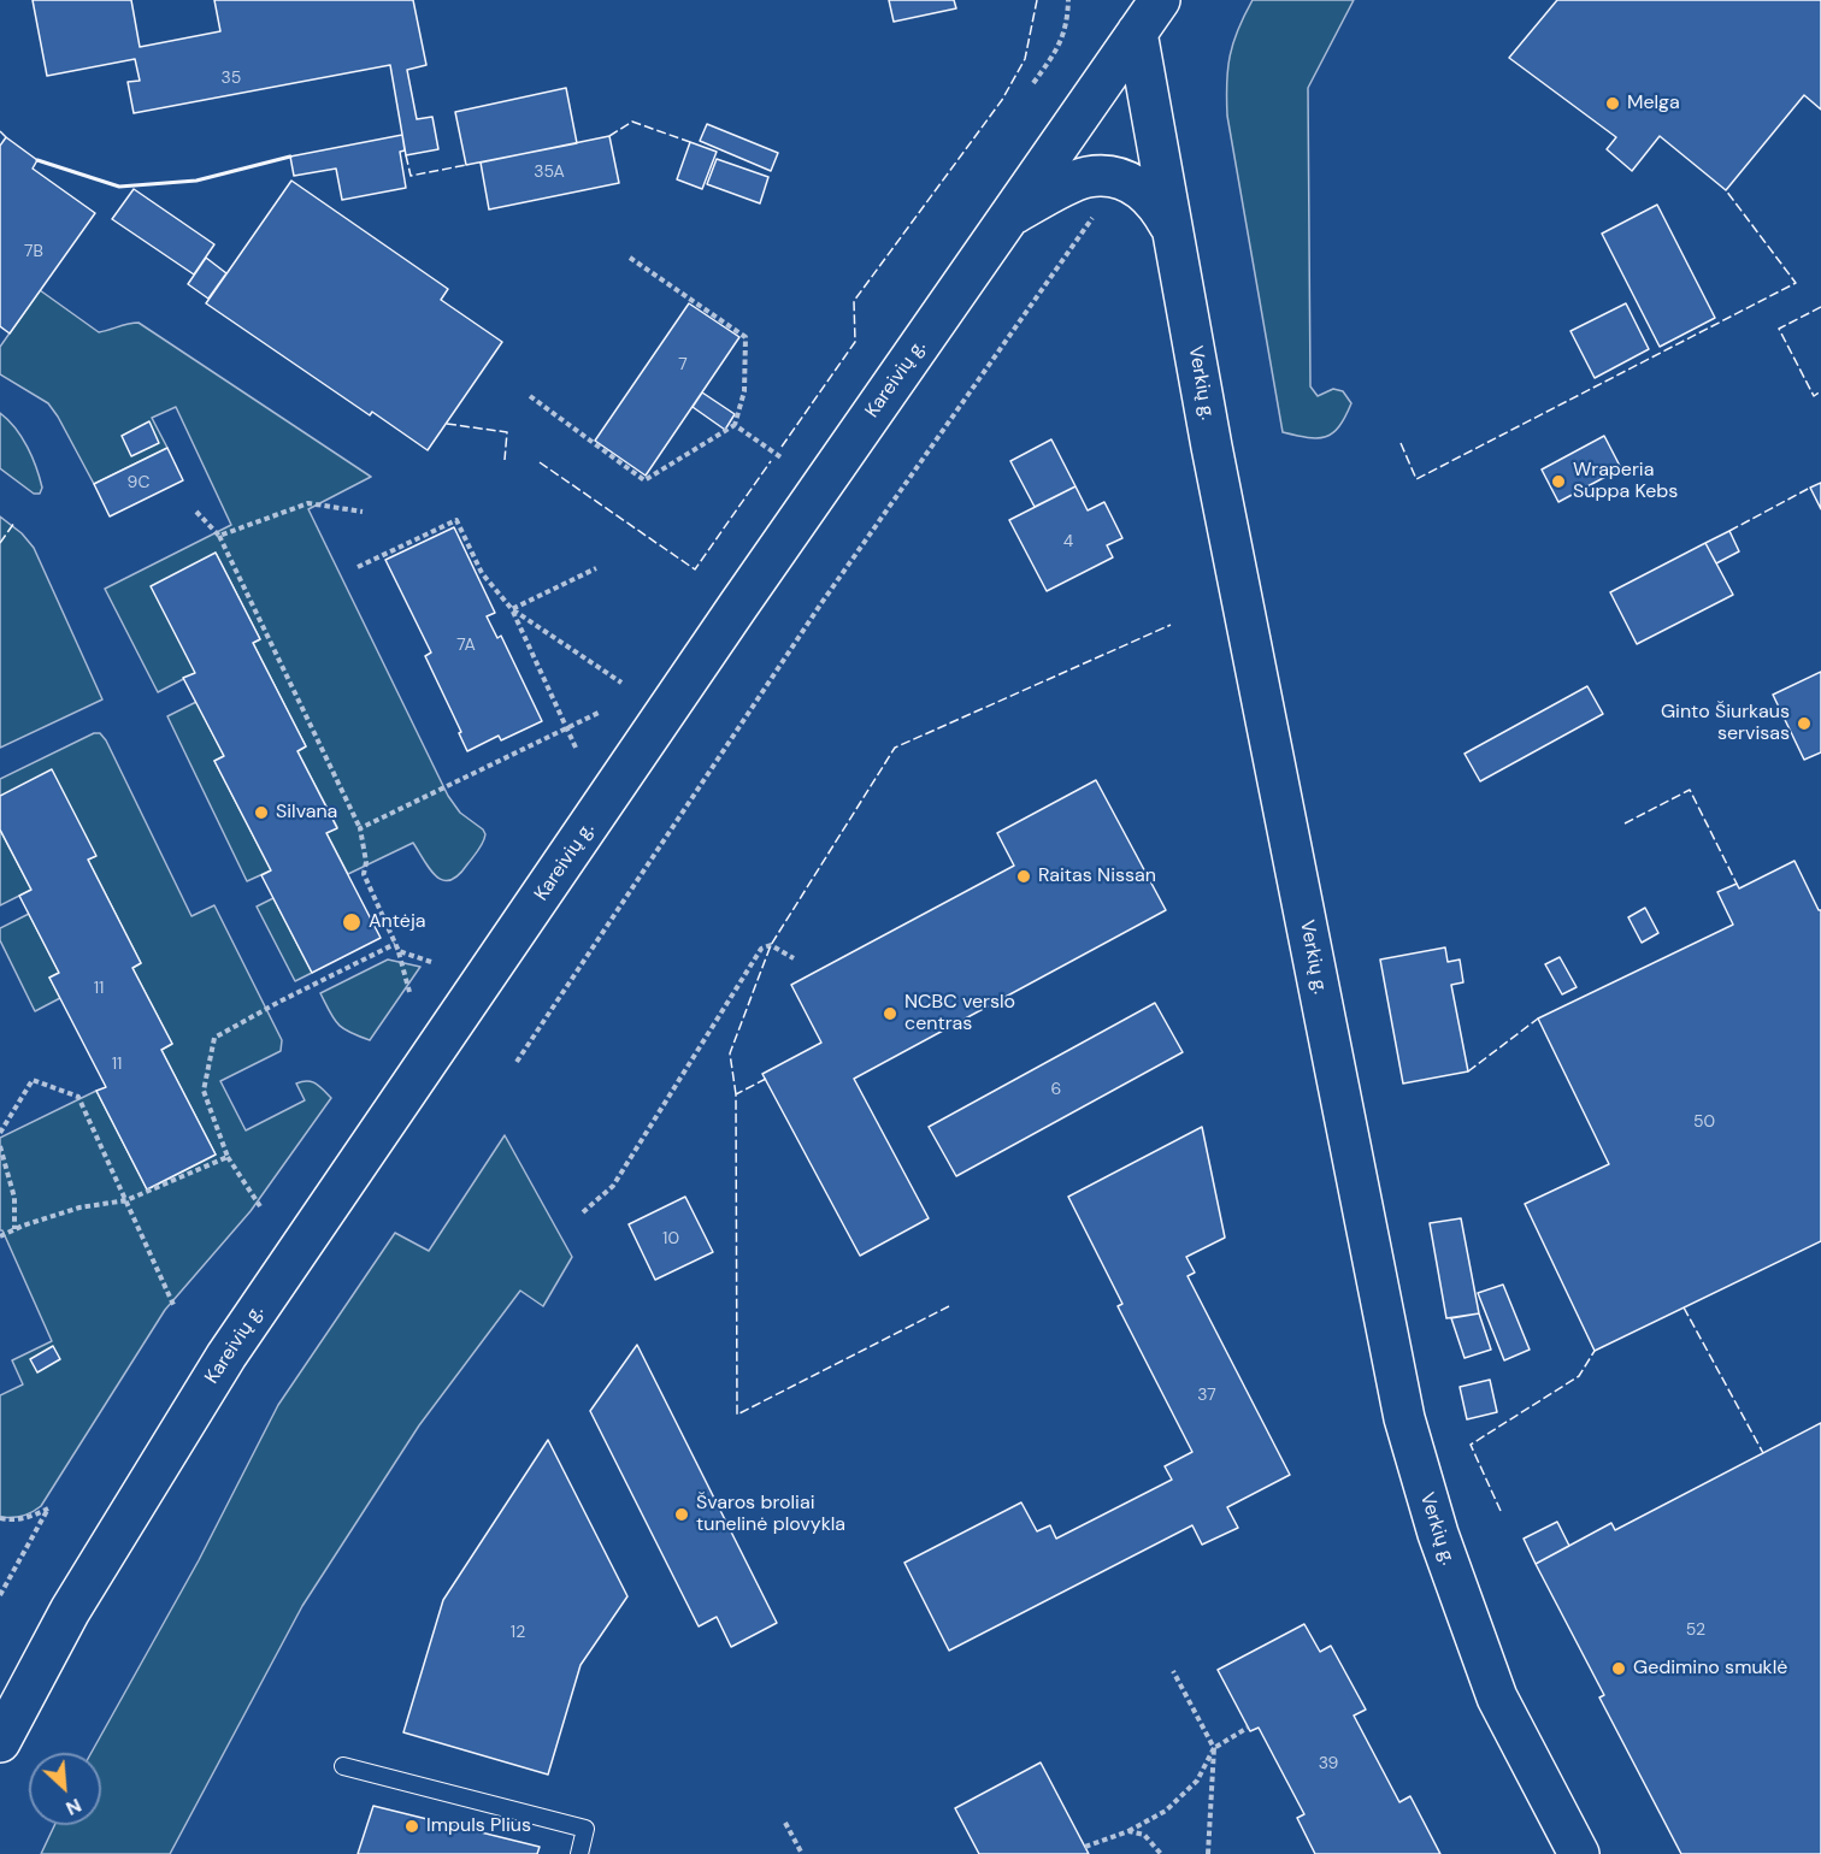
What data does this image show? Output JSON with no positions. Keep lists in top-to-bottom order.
{
  "streets": {
    "main road": ["Kareivių g.", "Verkių g."]
  },
  "crossings": [
    ["Kareivių g.", "Verkių g."]
  ],
  "places": [
    "Melga",
    "Wraperia Suppa Kebs",
    "Ginto Šiurkaus servisas",
    "Silvana",
    "Raitas Nissan",
    "Antėja",
    "NCBC verslo centras",
    "Švaros broliai tunelinė plovykla",
    "Gedimino smuklė",
    "Impuls Plius"
  ],
  "house_numbers": [
    "35",
    "35A",
    "7B",
    "7",
    "9C",
    "4",
    "7A",
    "11",
    "11",
    "6",
    "50",
    "10",
    "37",
    "52",
    "12",
    "39"
  ],
  "north": "bottom right"
}
